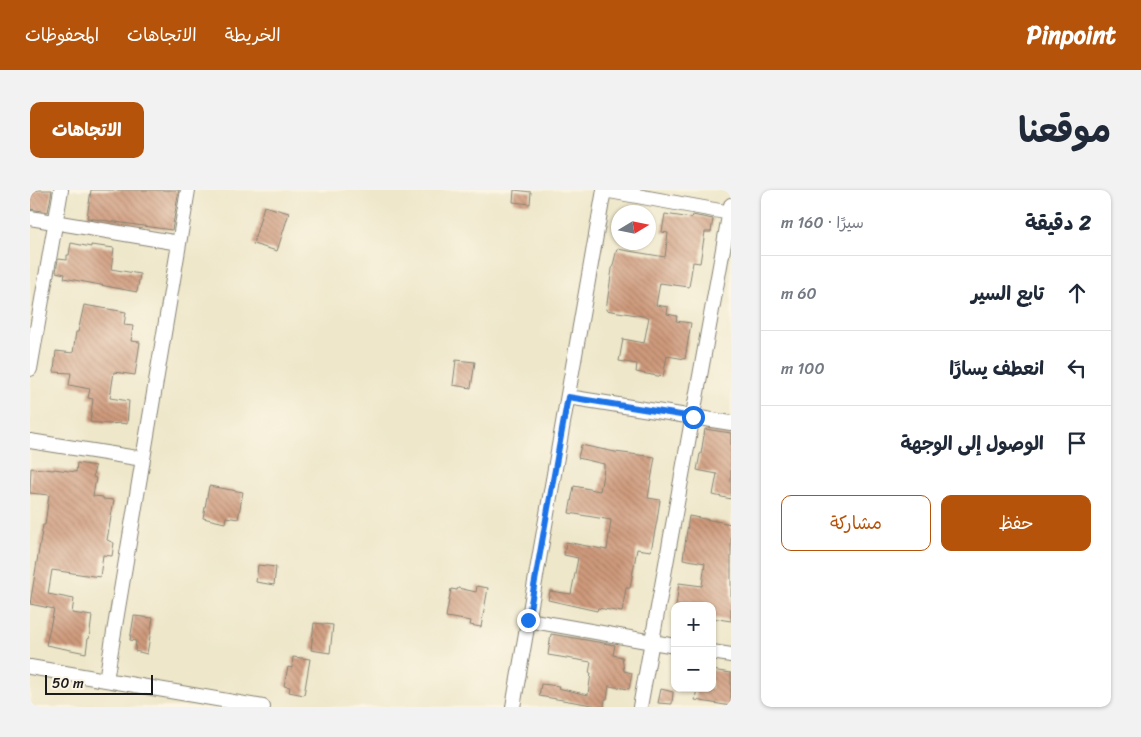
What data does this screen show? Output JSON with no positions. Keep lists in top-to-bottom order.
{
  "scale_bar": "50 m",
  "north": "right",
  "page": {
    "header": "Pinpoint",
    "nav": ["الخريطة", "الاتجاهات", "المحفوظات"],
    "title": "موقعنا",
    "buttons": [
      "الاتجاهات",
      ["حفظ", "مشاركة"]
    ],
    "heading": ["2 دقيقة", "سيرًا · 160 m"],
    "list": [
      ["تابع السير", "60 m"],
      ["انعطف يسارًا", "100 m"],
      "الوصول إلى الوجهة"
    ],
    "map_buttons": ["+", "−"],
    "scale": "50 m"
  }
}
